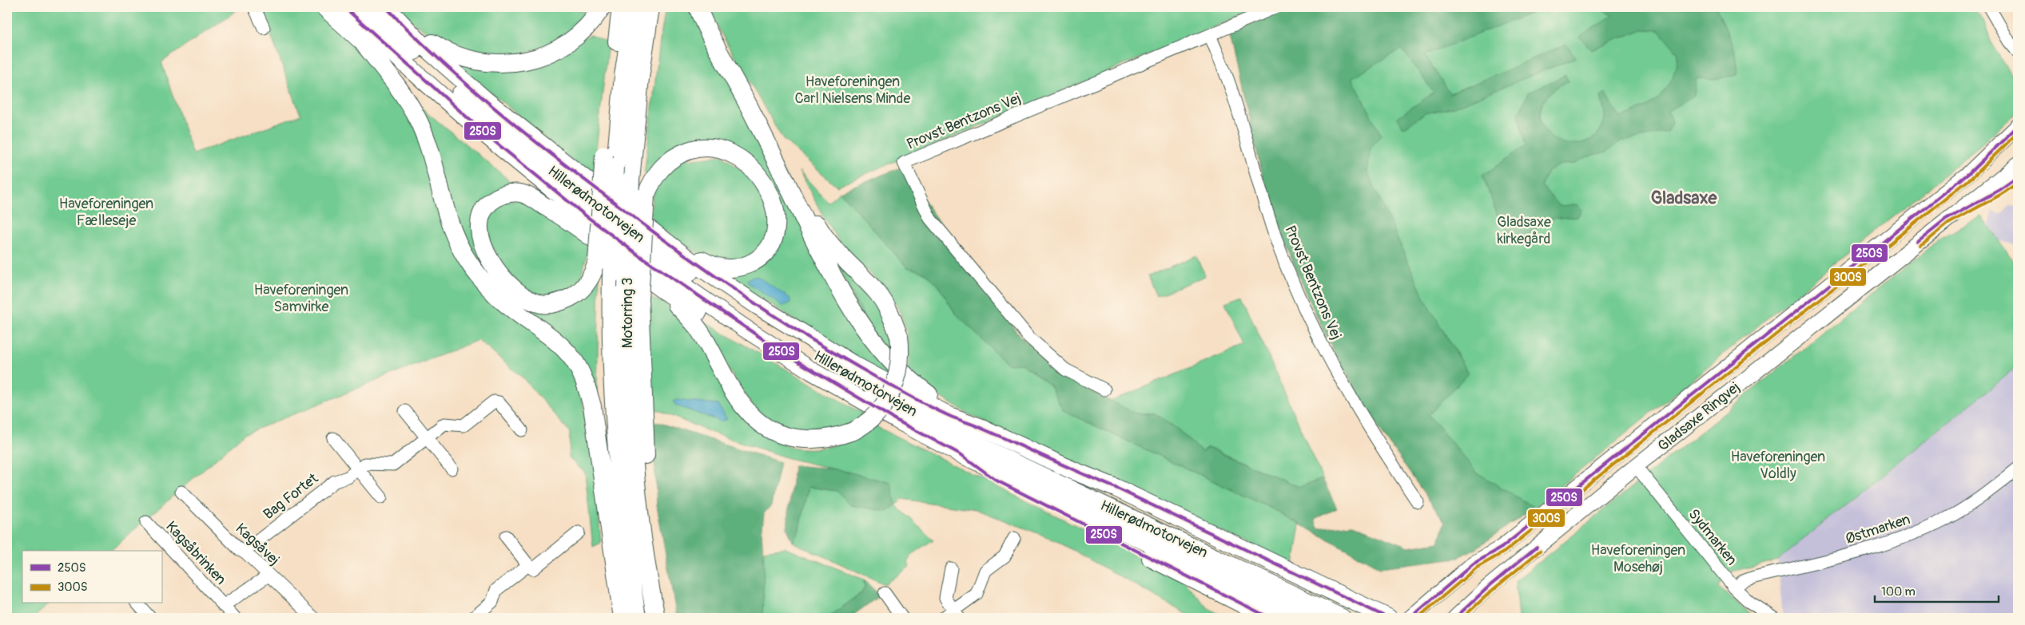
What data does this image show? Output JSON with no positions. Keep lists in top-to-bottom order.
{
  "streets": {
    "highway": ["Hillerødmotorvejen", "Motorring 3"],
    "main road": ["Gladsaxe Ringvej"],
    "street": [
      "Provst Bentzons Vej",
      "Bag Fortet",
      "Østmarken",
      "Sydmarken",
      "Kagsåvej",
      "Kagsåbrinken"
    ]
  },
  "crossings": [
    ["Gladsaxe Ringvej", "Sydmarken"],
    ["Bag Fortet", "Kagsåvej"],
    ["Østmarken", "Sydmarken"],
    ["Kagsåvej", "Kagsåbrinken"]
  ],
  "districts": ["Gladsaxe"],
  "parks": [
    "Haveforeningen Carl Nielsens Minde",
    "Haveforeningen Fælleseje",
    "Gladsaxe kirkegård",
    "Haveforeningen Samvirke",
    "Haveforeningen Voldly",
    "Haveforeningen Mosehøj"
  ],
  "lines": ["transit line 250S", "transit line 300S"],
  "legend": ["250S", "300S"],
  "scale_bar": "100 m"
}
